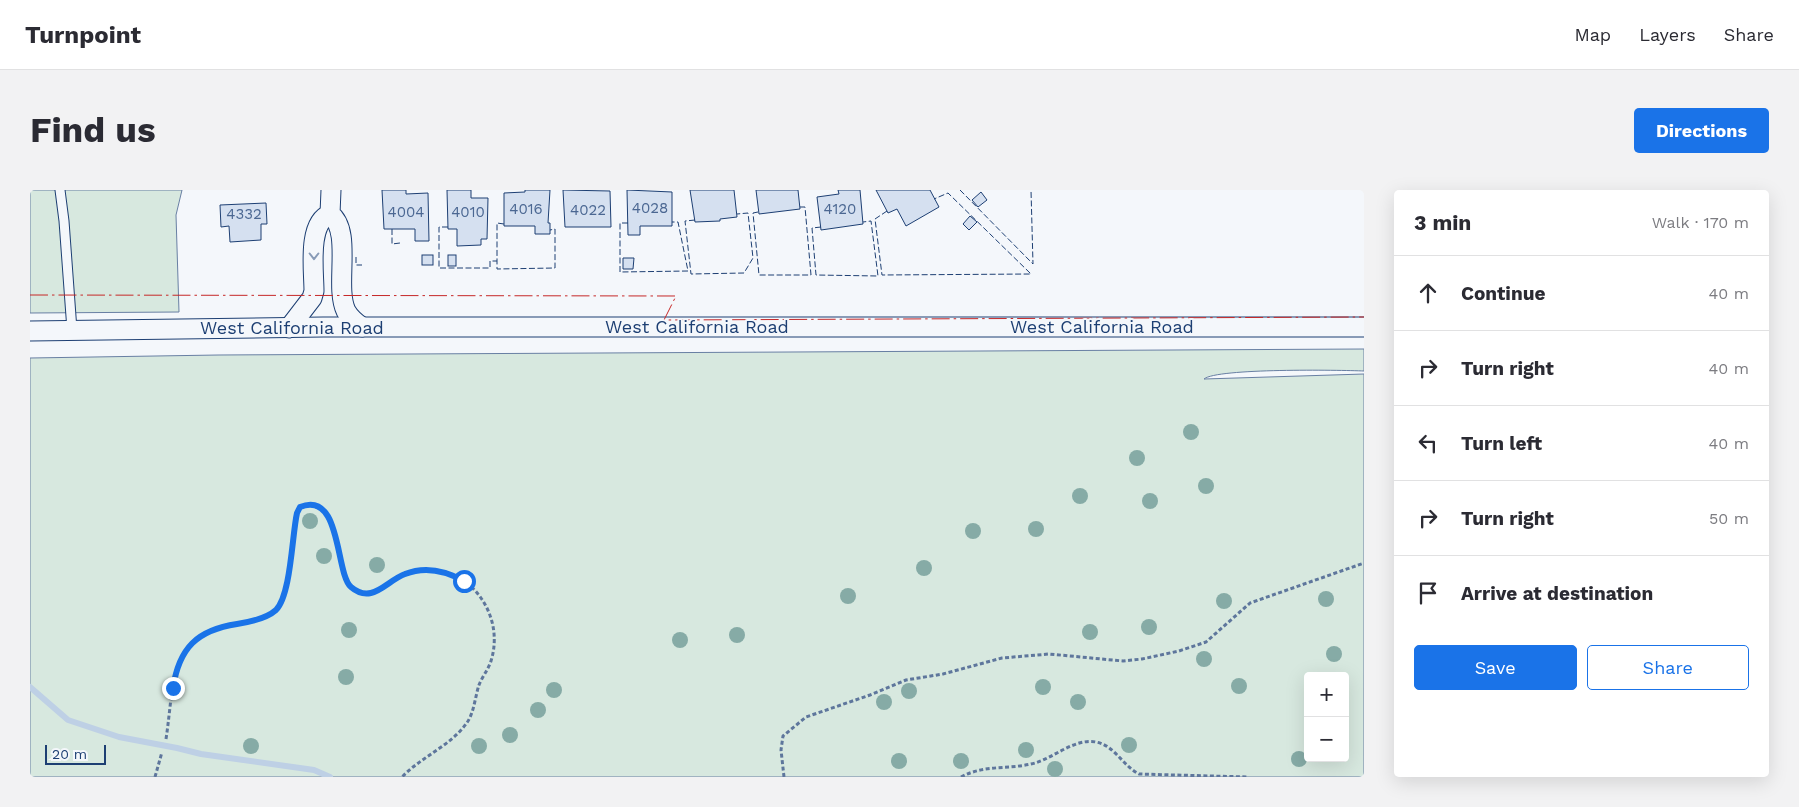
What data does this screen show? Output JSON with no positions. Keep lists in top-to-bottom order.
{
  "streets": {
    "street": ["West California Road"]
  },
  "house_numbers": [
    "4028",
    "4016",
    "4120",
    "4022",
    "4004",
    "4010",
    "4332"
  ],
  "scale_bar": "20 m",
  "page": {
    "header": "Turnpoint",
    "nav": ["Map", "Layers", "Share"],
    "buttons": [
      "Directions",
      ["Save", "Share"]
    ],
    "title": "Find us",
    "heading": ["3 min", "Walk · 170 m"],
    "list": [
      ["Continue", "40 m"],
      ["Turn right", "40 m"],
      ["Turn left", "40 m"],
      ["Turn right", "50 m"],
      "Arrive at destination"
    ],
    "map_buttons": ["+", "−"],
    "scale": "20 m"
  }
}
